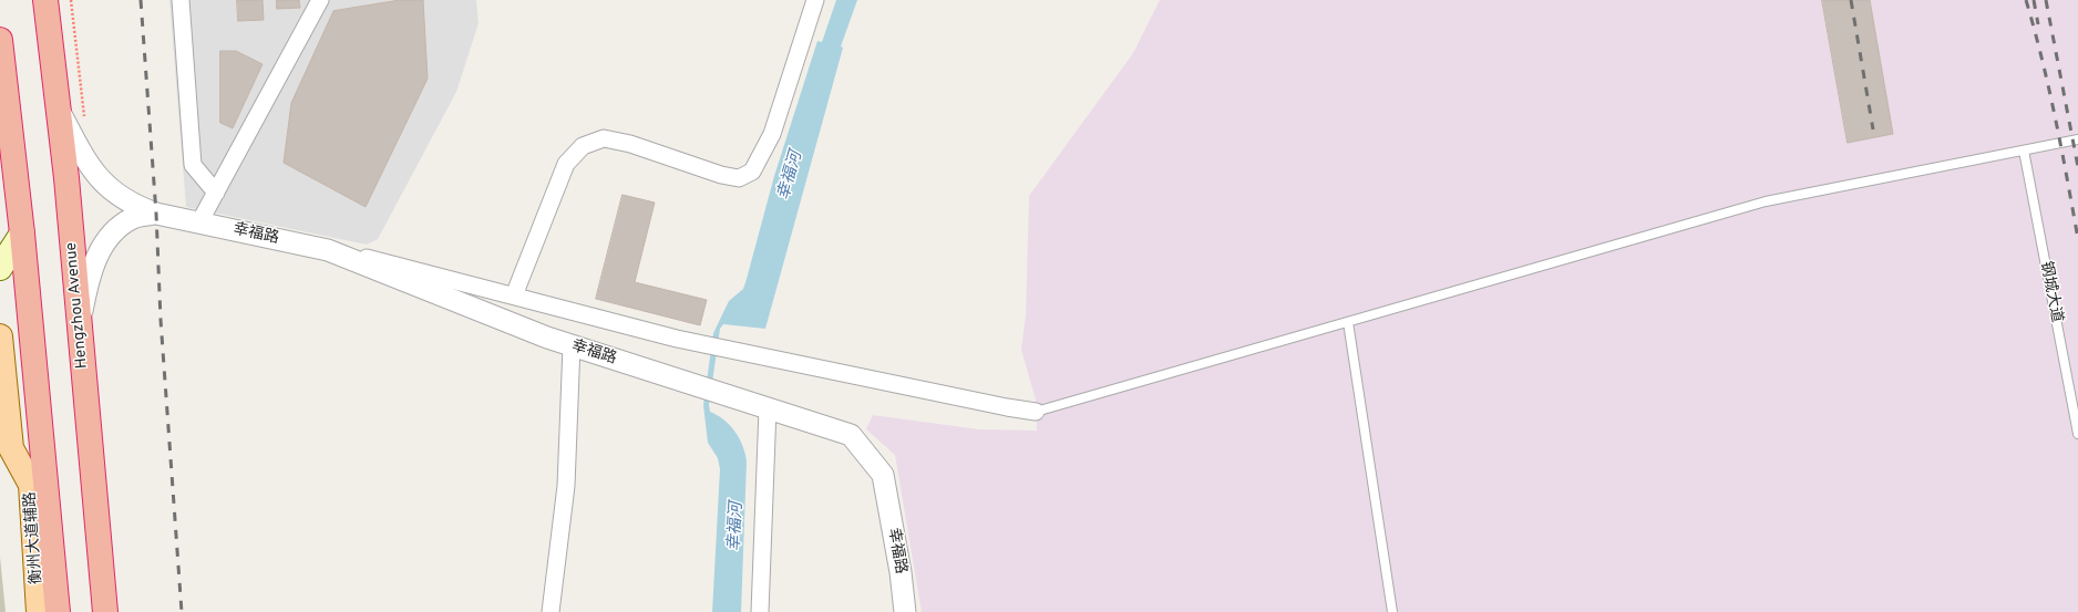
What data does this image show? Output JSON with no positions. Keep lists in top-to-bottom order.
{
  "streets": {
    "highway": ["Hengzhou Avenue"],
    "main road": ["衡州大道辅路"],
    "street": ["幸福路"],
    "lane": ["钢城大道"]
  },
  "water": ["幸福河"]
}
